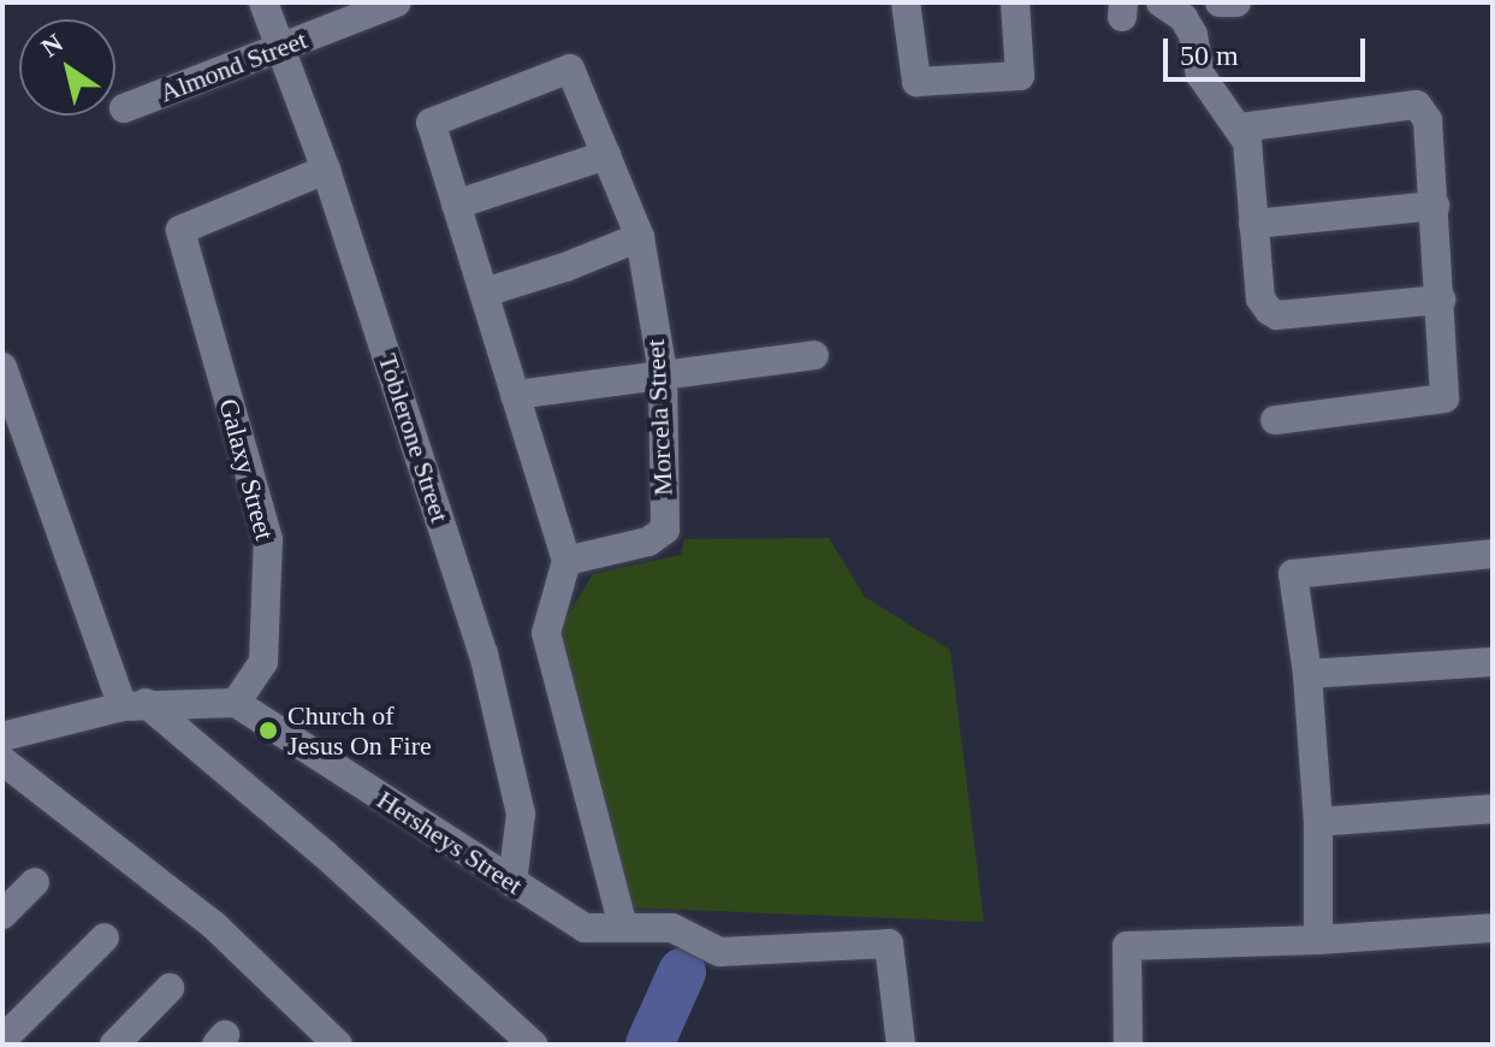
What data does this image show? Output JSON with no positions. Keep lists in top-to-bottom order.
{
  "streets": {
    "street": [
      "Almond Street",
      "Morcela Street",
      "Toblerone Street",
      "Galaxy Street",
      "Hersheys Street"
    ]
  },
  "crossings": [
    ["Almond Street", "Toblerone Street"],
    ["Toblerone Street", "Galaxy Street"],
    ["Toblerone Street", "Hersheys Street"],
    ["Galaxy Street", "Hersheys Street"]
  ],
  "places": ["Church of Jesus On Fire"],
  "scale_bar": "50 m",
  "north": "top left"
}
